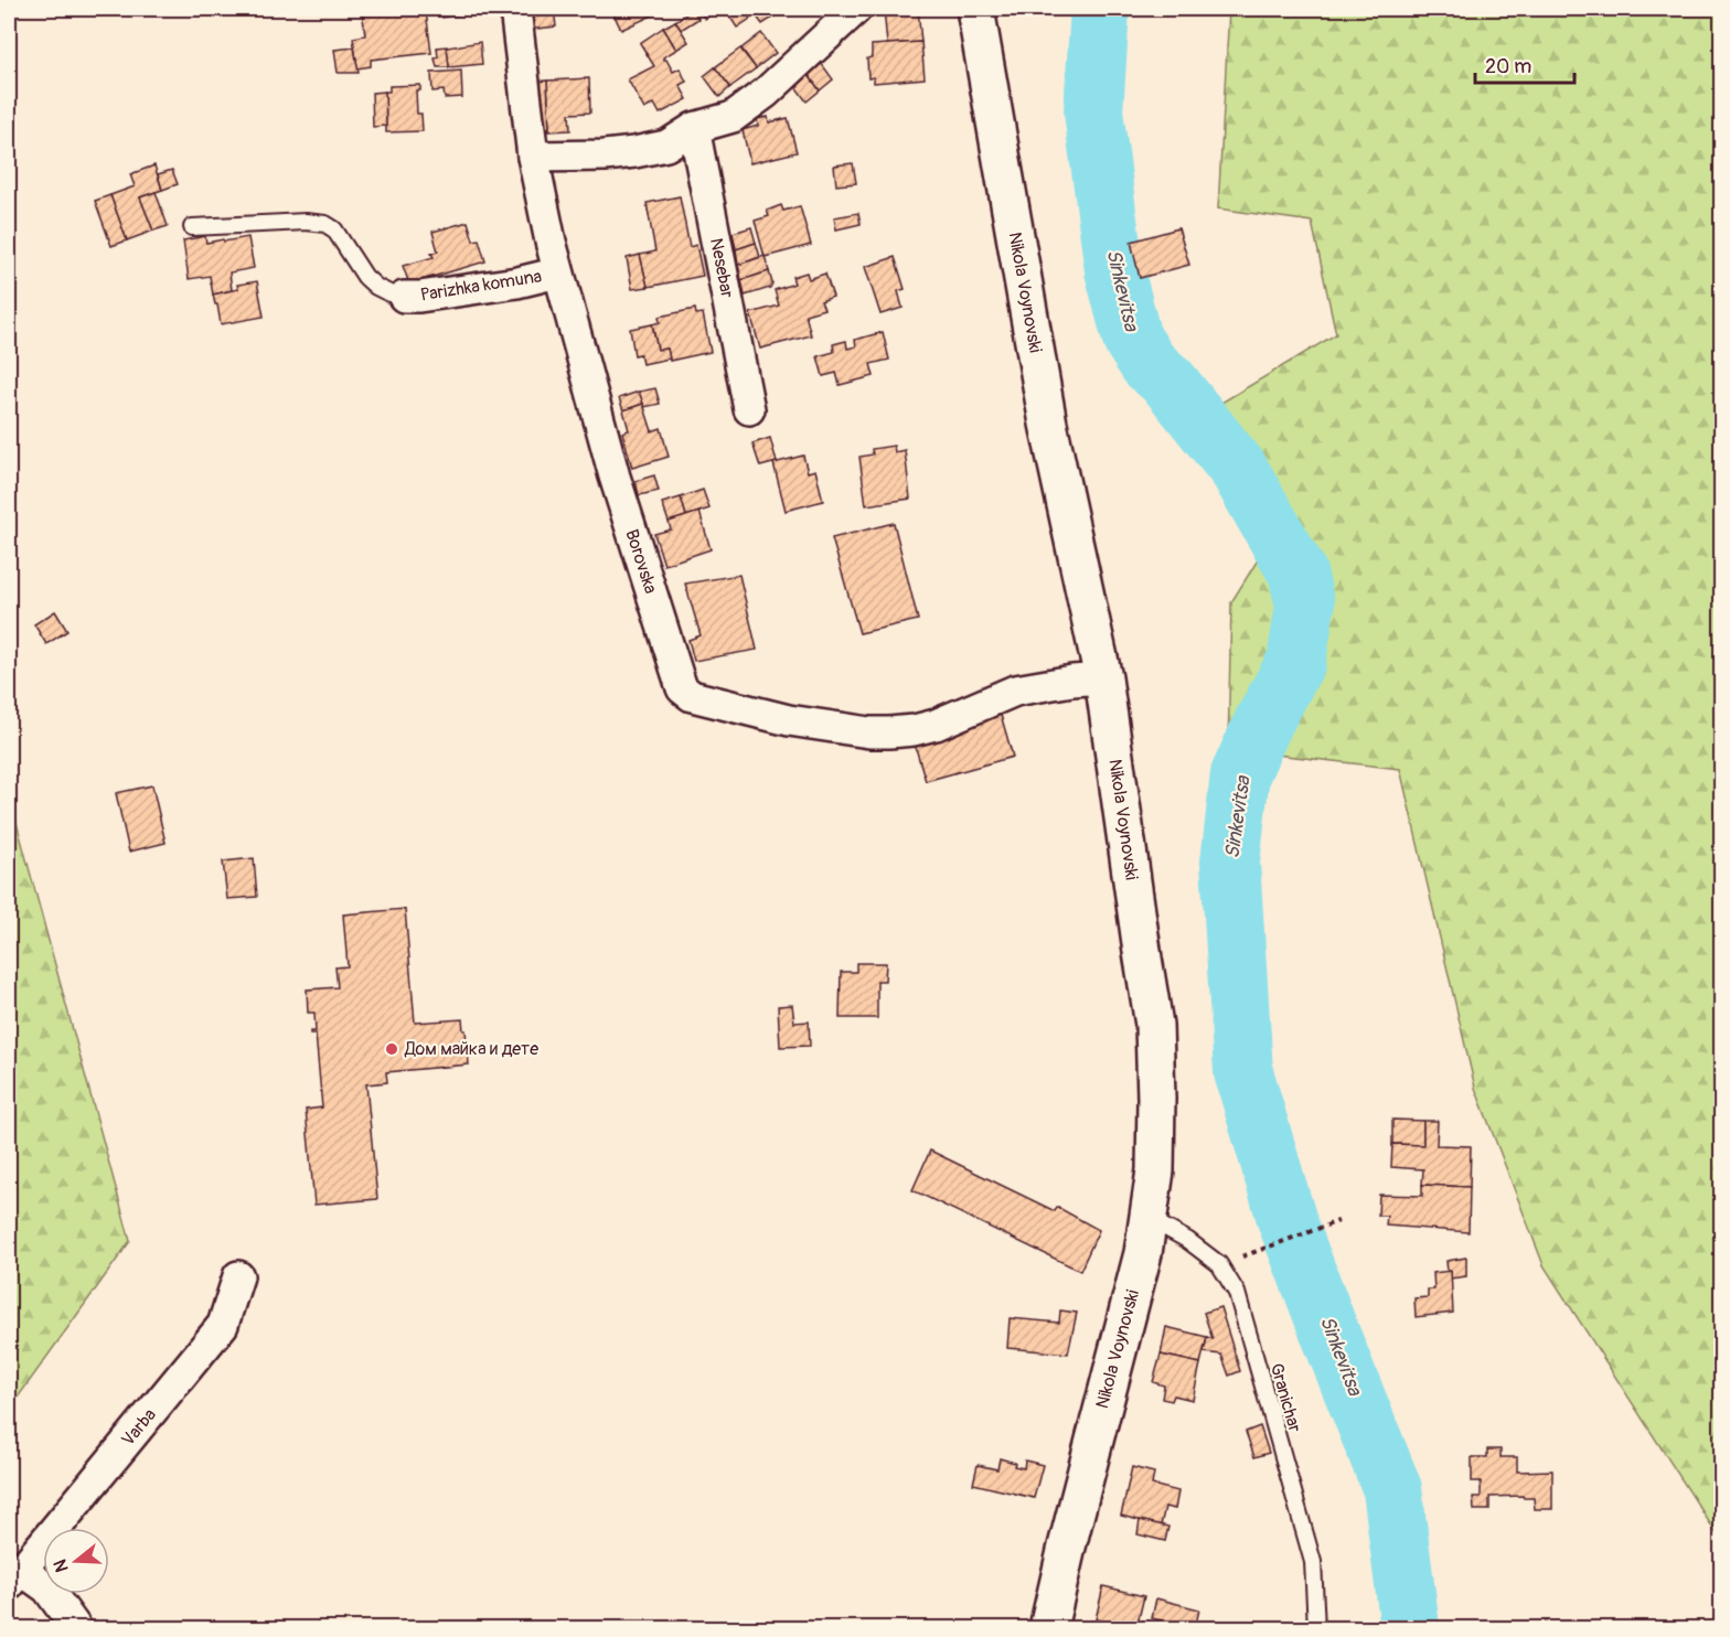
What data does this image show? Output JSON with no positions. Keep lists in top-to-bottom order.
{
  "streets": {
    "street": [
      "Nesebar",
      "Parizhka komuna",
      "Nikola Voynovski",
      "Borovska",
      "Varba"
    ],
    "lane": ["Granichar"]
  },
  "crossings": [
    ["Parizhka komuna", "Borovska"],
    ["Nikola Voynovski", "Borovska"],
    ["Nikola Voynovski", "Granichar"]
  ],
  "water": ["Sinkevitsa"],
  "places": ["Дом майка и дете"],
  "scale_bar": "20 m",
  "north": "left"
}
